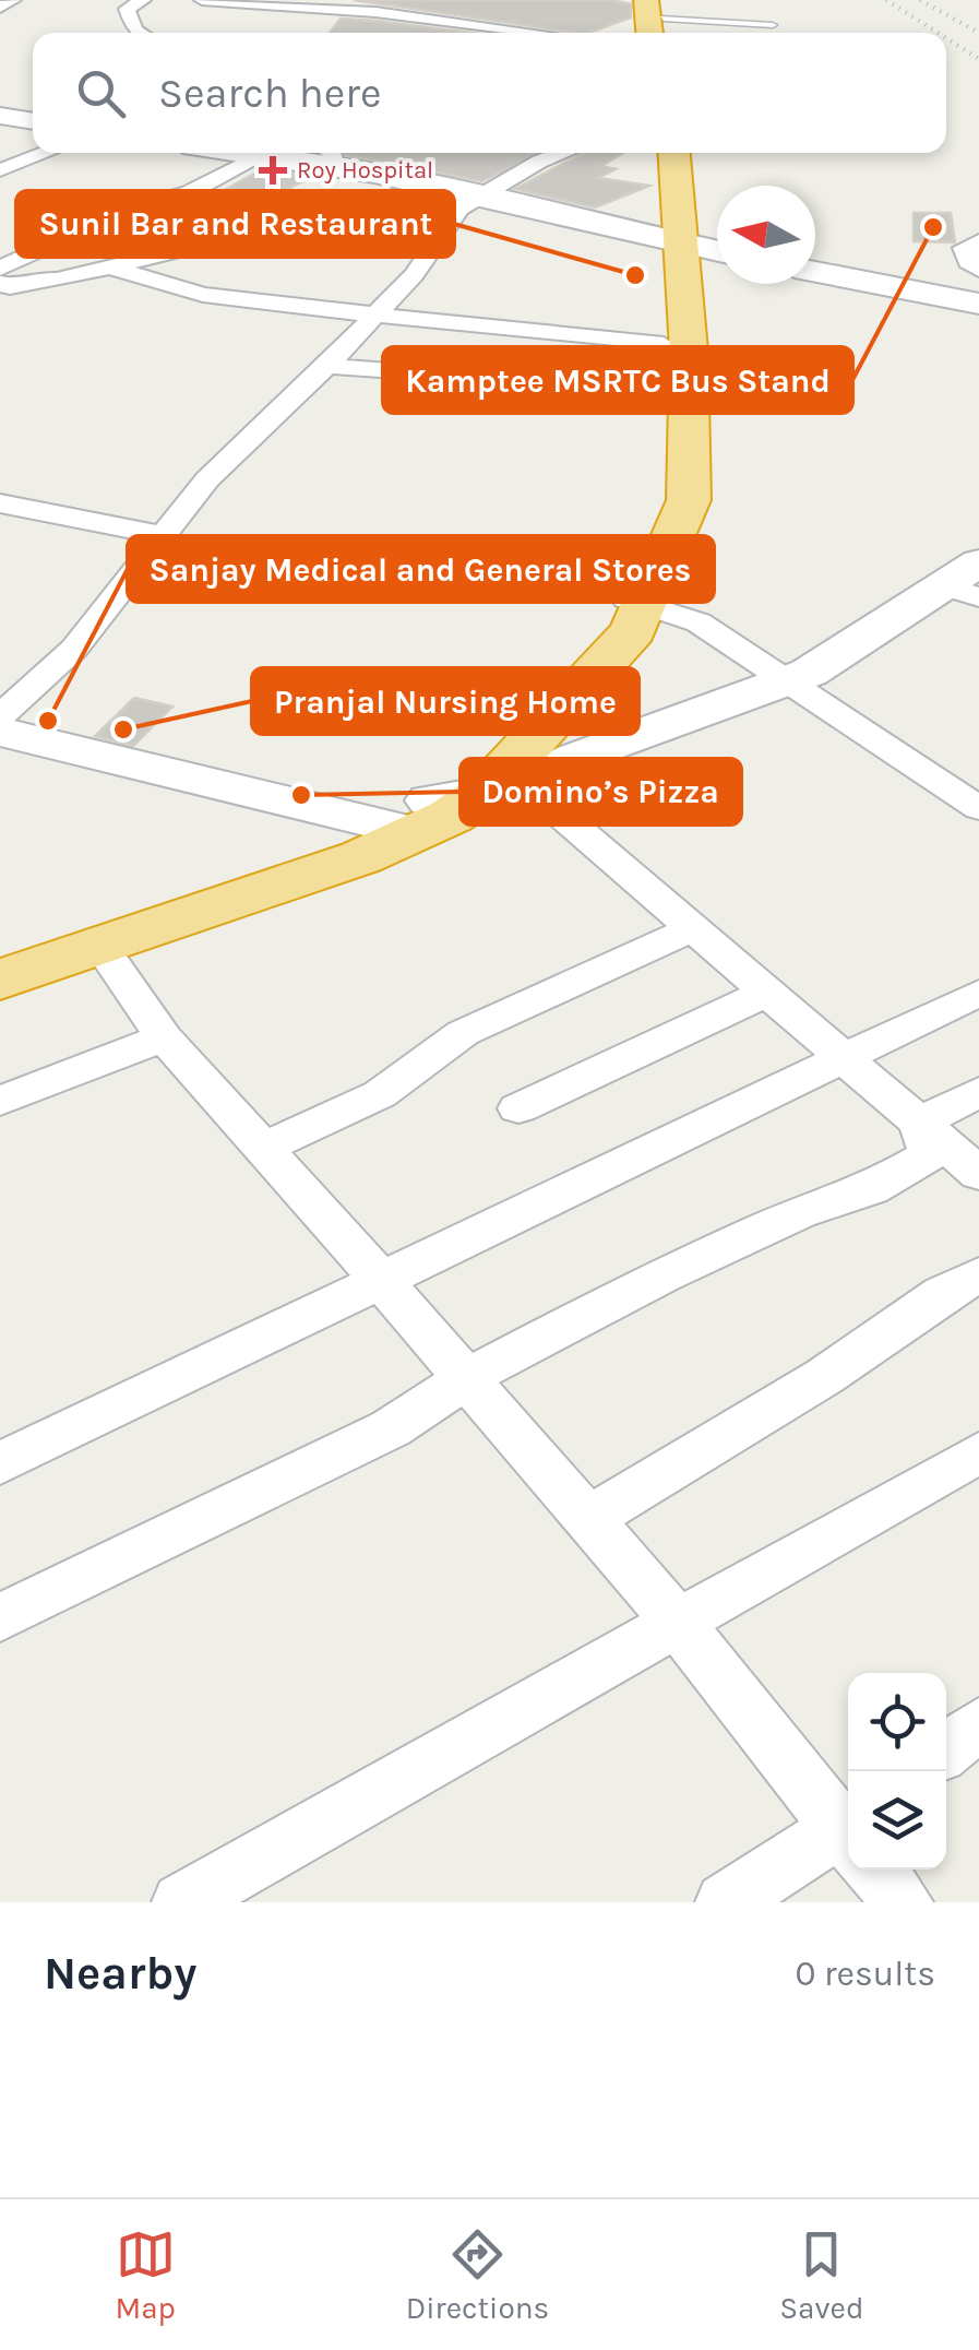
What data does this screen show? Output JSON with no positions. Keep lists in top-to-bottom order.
{
  "places": {
    "health": ["Roy Hospital"],
    "other": [
      "Kamptee MSRTC Bus Stand",
      "Sunil Bar and Restaurant",
      "Sanjay Medical and General Stores",
      "Pranjal Nursing Home",
      "Domino’s Pizza"
    ]
  },
  "north": "left",
  "page": {
    "search": "Search here",
    "heading": ["Nearby", "0 results"],
    "nav": ["Map", "Directions", "Saved"]
  }
}
